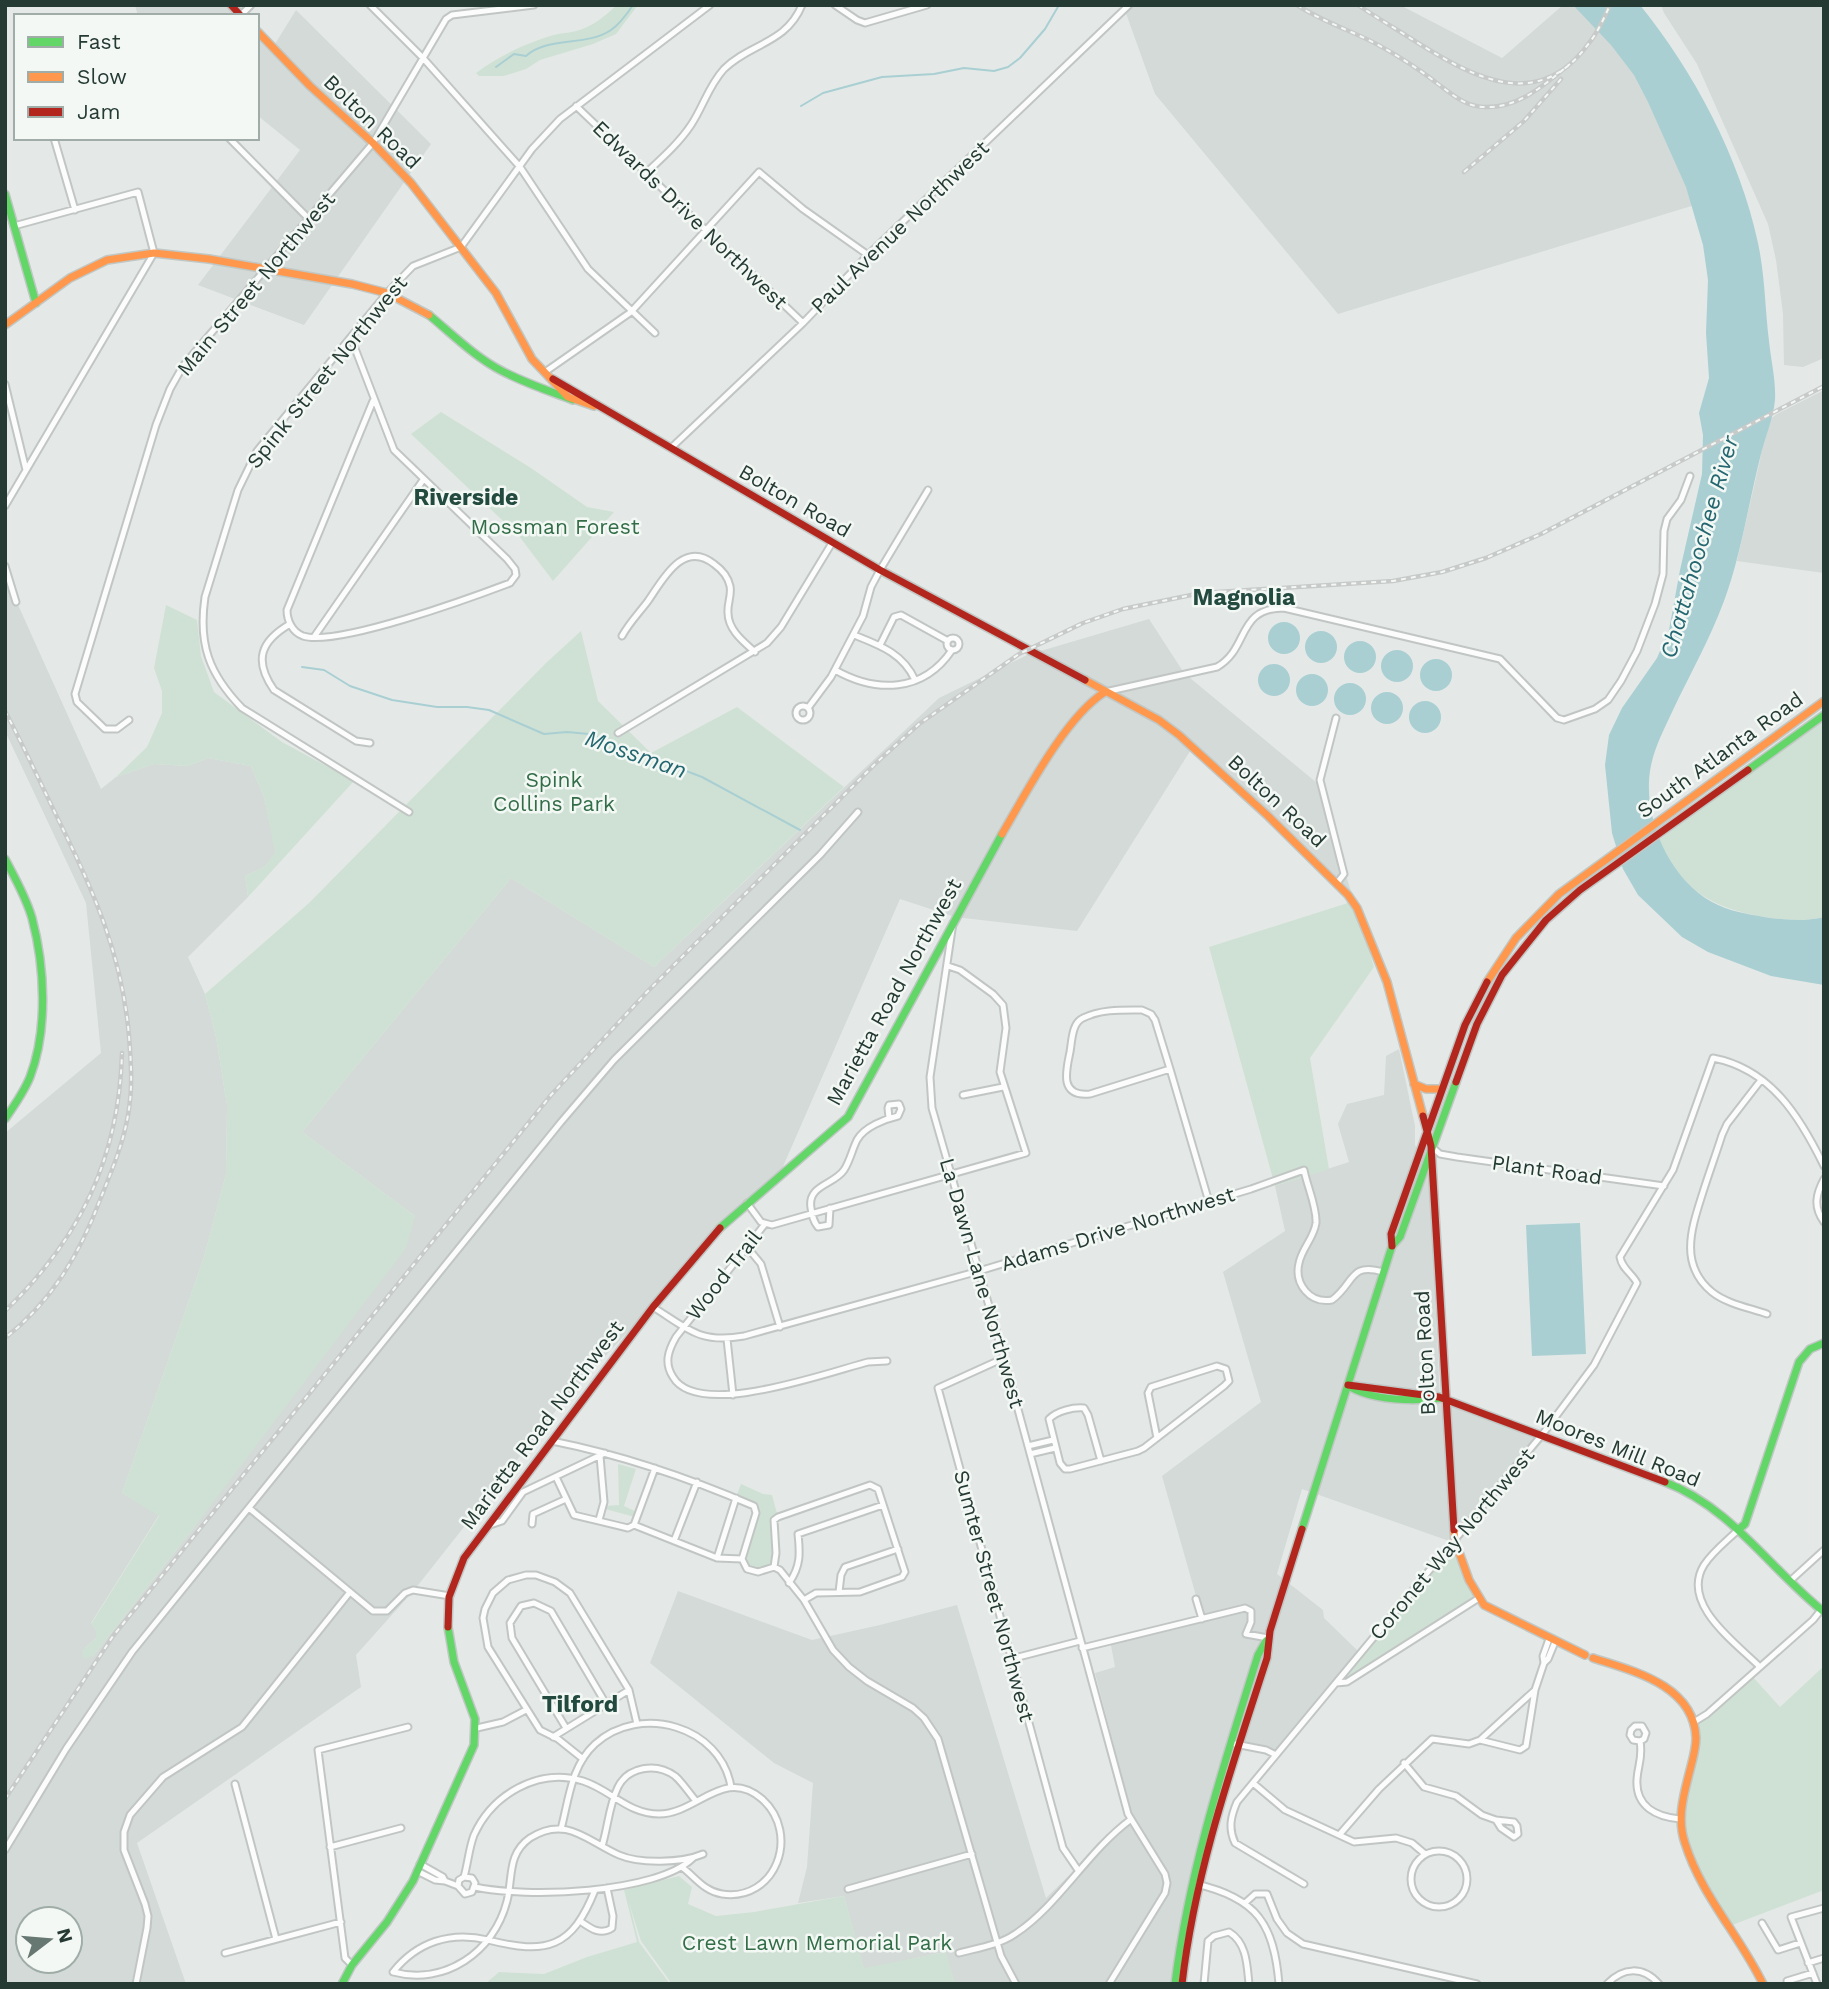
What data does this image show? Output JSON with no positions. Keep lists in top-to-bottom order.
{
  "streets": {
    "street": [
      "Bolton Road",
      "Edwards Drive Northwest",
      "Paul Avenue Northwest",
      "Main Street Northwest",
      "Spink Street Northwest",
      "South Atlanta Road",
      "Marietta Road Northwest",
      "Plant Road",
      "Adams Drive Northwest",
      "Wood Trail",
      "La Dawn Lane Northwest",
      "Moores Mill Road",
      "Coronet Way Northwest",
      "Sumter Street Northwest"
    ]
  },
  "crossings": [
    ["Bolton Road", "Paul Avenue Northwest"],
    ["Bolton Road", "Main Street Northwest"],
    ["Bolton Road", "Spink Street Northwest"],
    ["Bolton Road", "Marietta Road Northwest"],
    ["Bolton Road", "Plant Road"],
    ["Bolton Road", "Moores Mill Road"],
    ["Bolton Road", "Coronet Way Northwest"],
    ["Edwards Drive Northwest", "Paul Avenue Northwest"],
    ["Marietta Road Northwest", "Adams Drive Northwest"],
    ["Marietta Road Northwest", "La Dawn Lane Northwest"],
    ["Plant Road", "Coronet Way Northwest"],
    ["Adams Drive Northwest", "Wood Trail"],
    ["Adams Drive Northwest", "La Dawn Lane Northwest"],
    ["La Dawn Lane Northwest", "Sumter Street Northwest"],
    ["Moores Mill Road", "Coronet Way Northwest"]
  ],
  "districts": ["Riverside", "Magnolia", "Tilford"],
  "water": ["Chattahoochee River", "Mossman"],
  "parks": ["Mossman Forest", "Spink Collins Park", "Crest Lawn Memorial Park"],
  "legend": ["Fast", "Slow", "Jam"],
  "north": "right"
}
